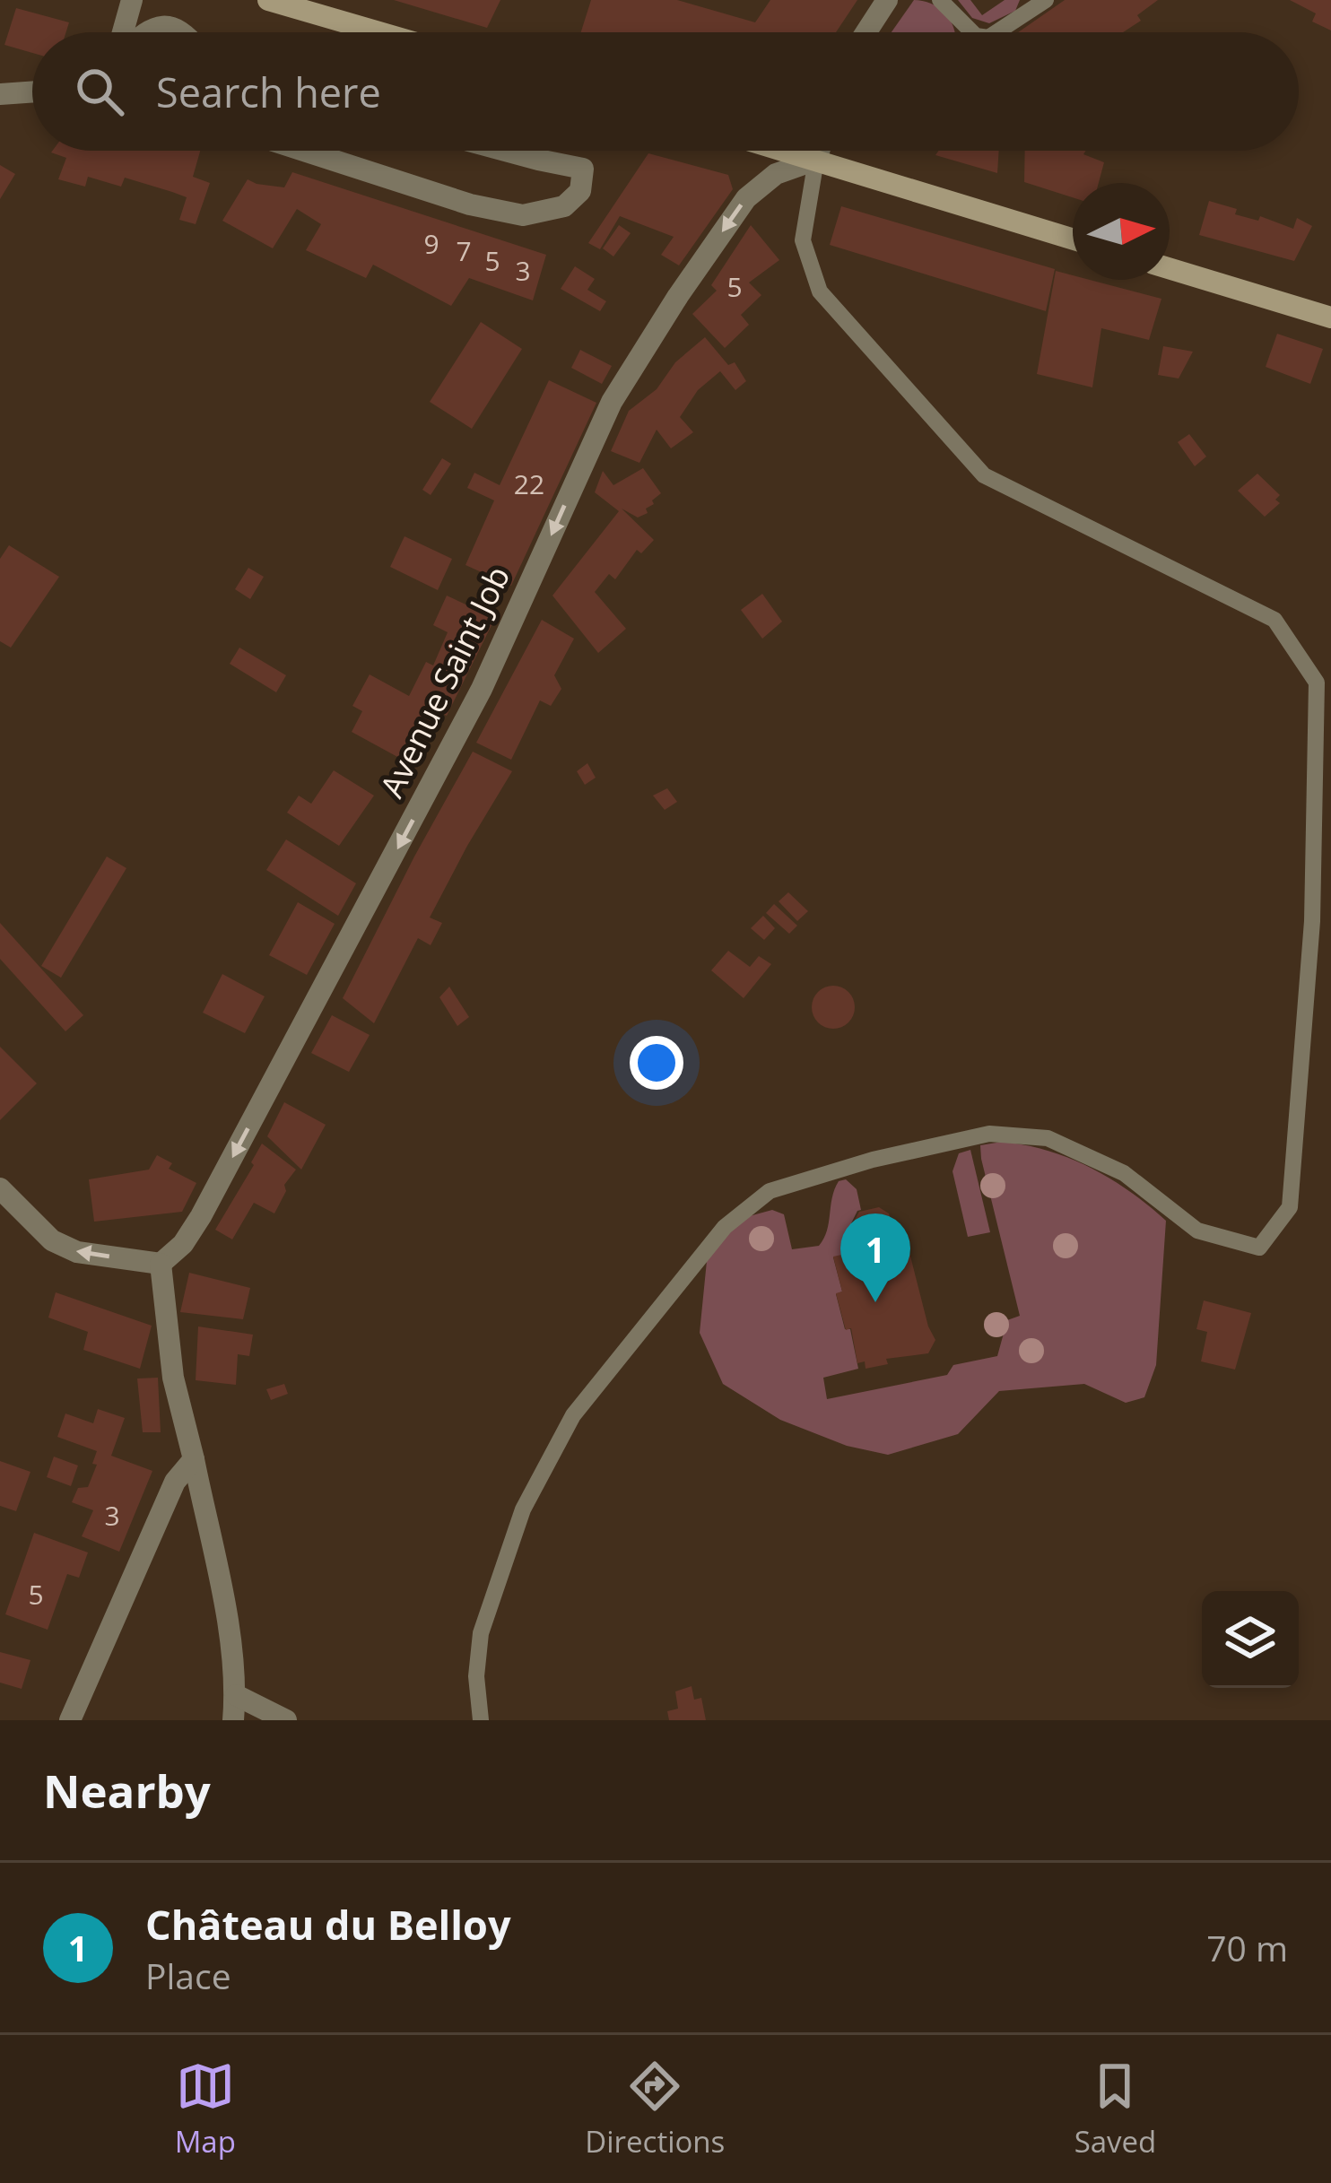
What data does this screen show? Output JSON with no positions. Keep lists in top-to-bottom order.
{
  "streets": {
    "street": ["Avenue Saint Job"]
  },
  "one_way": ["Avenue Saint Job"],
  "house_numbers": [
    "9",
    "7",
    "5",
    "3",
    "5",
    "22",
    "3",
    "5"
  ],
  "north": "right",
  "page": {
    "search": "Search here",
    "pins": "1",
    "heading": "Nearby",
    "list": [
      {
        "mark": "1",
        "name": "Château du Belloy",
        "note": "Place",
        "value": "70 m"
      }
    ],
    "nav": ["Map", "Directions", "Saved"]
  }
}
